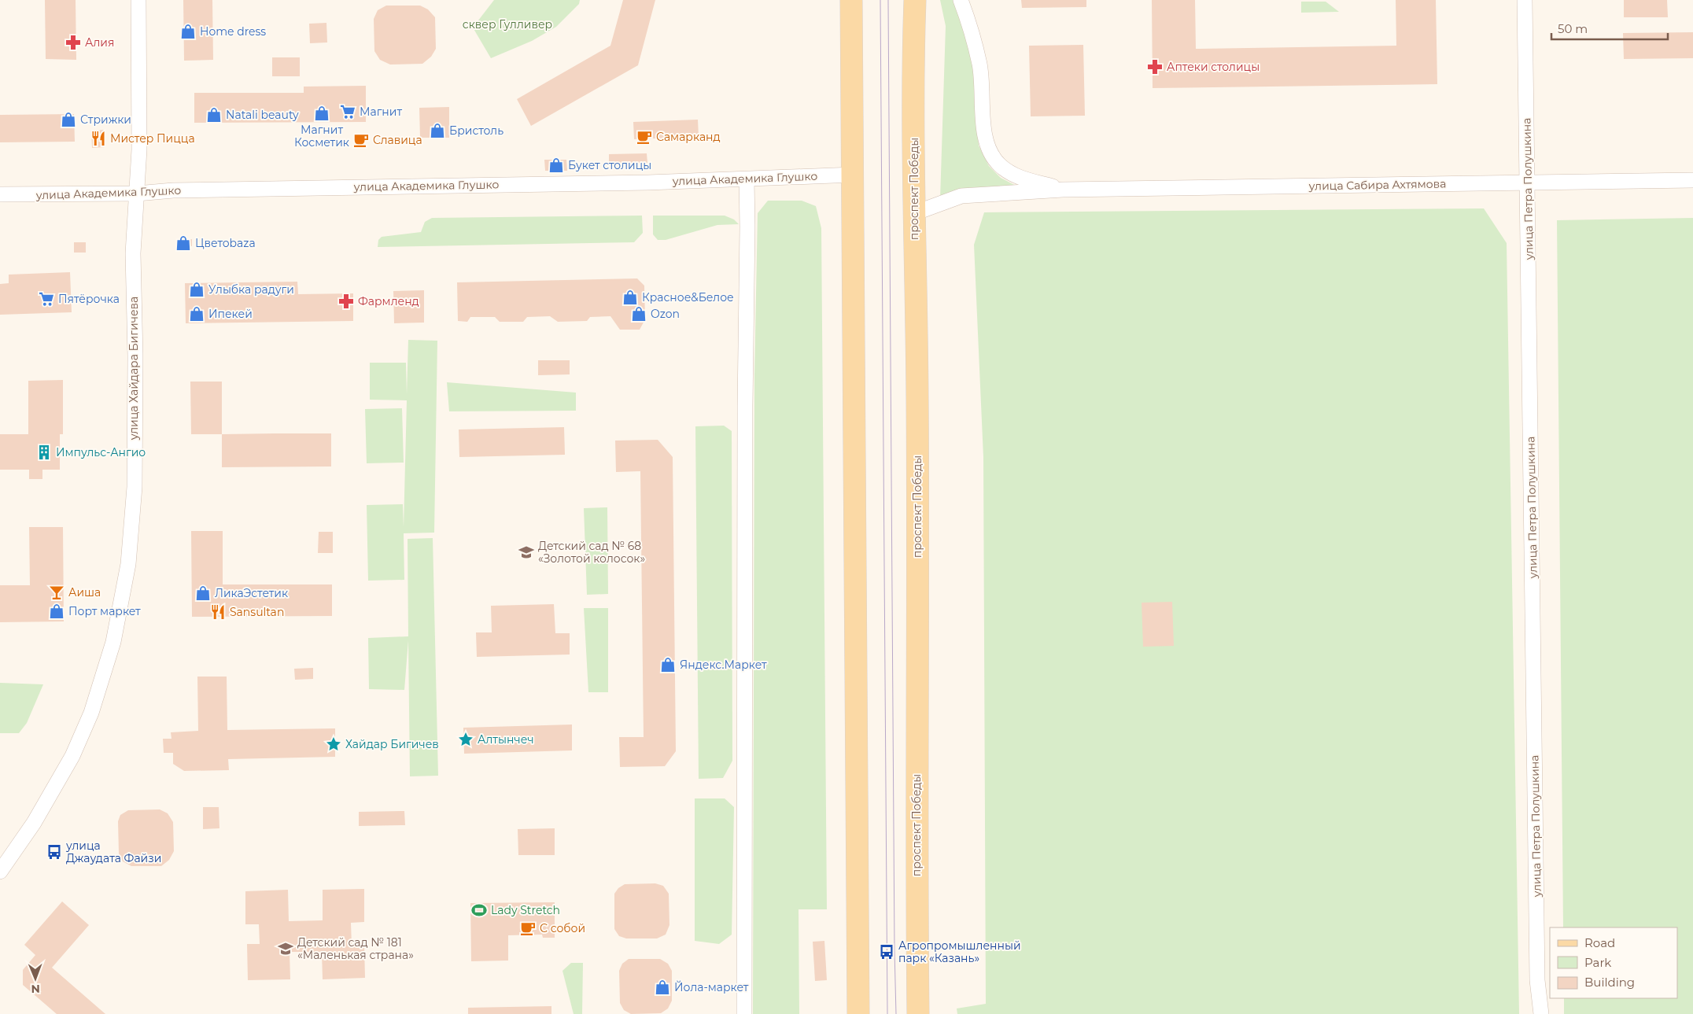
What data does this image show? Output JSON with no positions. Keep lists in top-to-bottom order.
{
  "streets": {
    "main road": ["проспект Победы"],
    "street": [
      "улица Академика Глушко",
      "улица Сабира Ахтямова",
      "улица Петра Полушкина",
      "улица Хайдара Бигичева"
    ]
  },
  "crossings": [
    ["улица Академика Глушко", "улица Хайдара Бигичева"],
    ["улица Сабира Ахтямова", "проспект Победы"],
    ["улица Сабира Ахтямова", "улица Петра Полушкина"]
  ],
  "parks": ["сквер Гулливер"],
  "places": {
    "shop": [
      "Home dress",
      "Магнит Косметик",
      "Natali beauty",
      "Стрижки",
      "Бристоль",
      "Букет столицы",
      "Цветоbaza",
      "Улыбка радуги",
      "Красное&Белое",
      "Ипекей",
      "Ozon",
      "ЛикаЭстетик",
      "Порт маркет",
      "Яндекс.Маркет",
      "Йола-маркет"
    ],
    "pharmacy": ["Алия", "Аптеки столицы", "Фармленд"],
    "supermarket": ["Магнит", "Пятёрочка"],
    "cafe": ["Самарканд", "Славица", "С собой"],
    "restaurant": ["Мистер Пицца", "Sansultan"],
    "building": ["Импульс-Ангио"],
    "school or university": ["Детский сад № 68 «Золотой колосок»", "Детский сад № 181 «Маленькая страна»"],
    "bar": ["Аиша"],
    "place": ["Алтынчеч", "Хайдар Бигичев"],
    "bus stop": ["улица Джаудата Файзи", "Агропромышленный парк «Казань»"],
    "sports": ["Lady Stretch"]
  },
  "legend": ["Road", "Park", "Building"],
  "scale_bar": "50 m",
  "north": "bottom"
}
